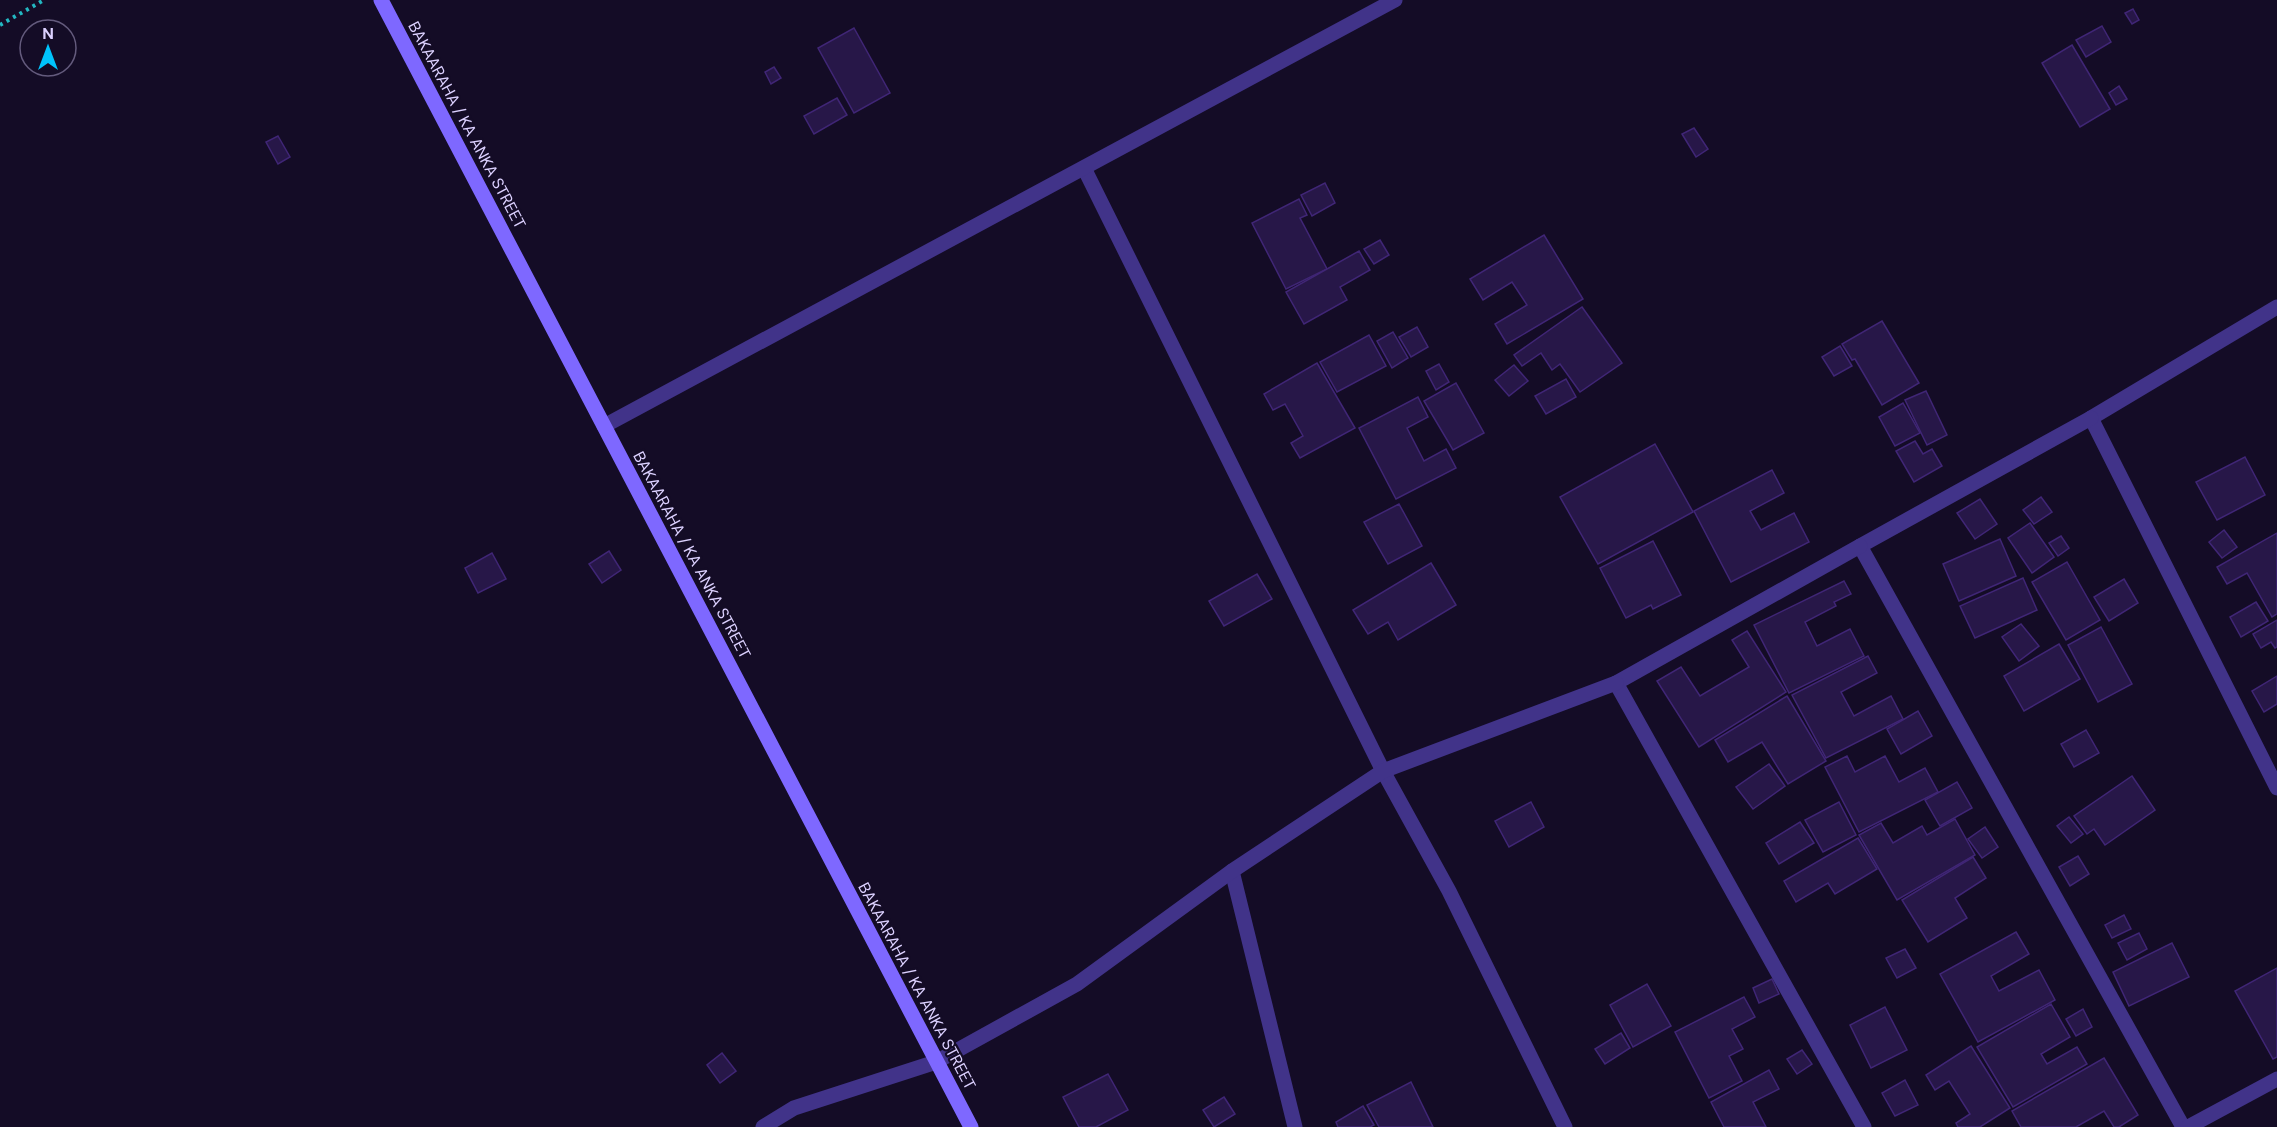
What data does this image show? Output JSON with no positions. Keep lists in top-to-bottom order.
{
  "streets": {
    "street": ["BAKAARAHA / KA ANKA STREET"]
  },
  "north": "top"
}
